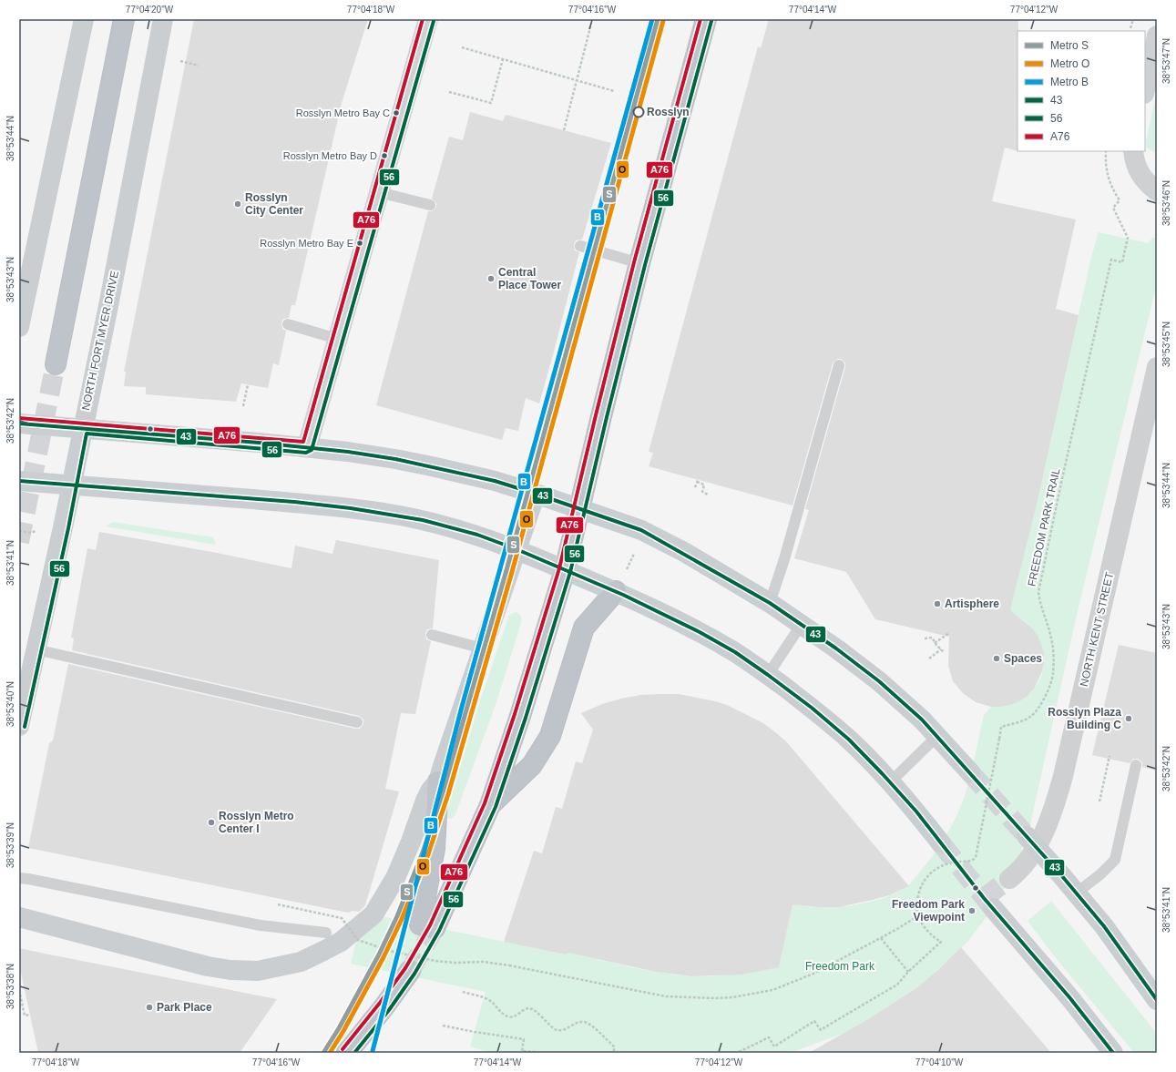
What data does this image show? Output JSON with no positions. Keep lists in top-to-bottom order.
{
  "streets": {
    "main road": ["NORTH FORT MYER DRIVE"],
    "street": ["NORTH KENT STREET"],
    "path": ["FREEDOM PARK TRAIL"]
  },
  "parks": ["Freedom Park"],
  "places": [
    "Rosslyn",
    "Rosslyn Metro Bay C",
    "Rosslyn Metro Bay D",
    "Rosslyn City Center",
    "Rosslyn Metro Bay E",
    "Central Place Tower",
    "Artisphere",
    "Spaces",
    "Rosslyn Plaza Building C",
    "Rosslyn Metro Center I",
    "Freedom Park Viewpoint",
    "Park Place"
  ],
  "lines": [
    "metro line S",
    "metro line B",
    "transit line A76",
    "metro line O",
    "transit line 56",
    "transit line 43"
  ],
  "legend": [
    "Metro S",
    "Metro O",
    "Metro B",
    "43",
    "56",
    "A76"
  ],
  "coordinates": [
    "77°04'20\"W",
    "77°04'18\"W",
    "77°04'16\"W",
    "77°04'14\"W",
    "77°04'12\"W",
    "38°53'47\"N",
    "38°53'44\"N",
    "38°53'46\"N",
    "38°53'43\"N",
    "38°53'45\"N",
    "38°53'42\"N",
    "38°53'41\"N",
    "38°53'40\"N",
    "38°53'39\"N",
    "38°53'38\"N",
    "77°04'10\"W"
  ]
}
